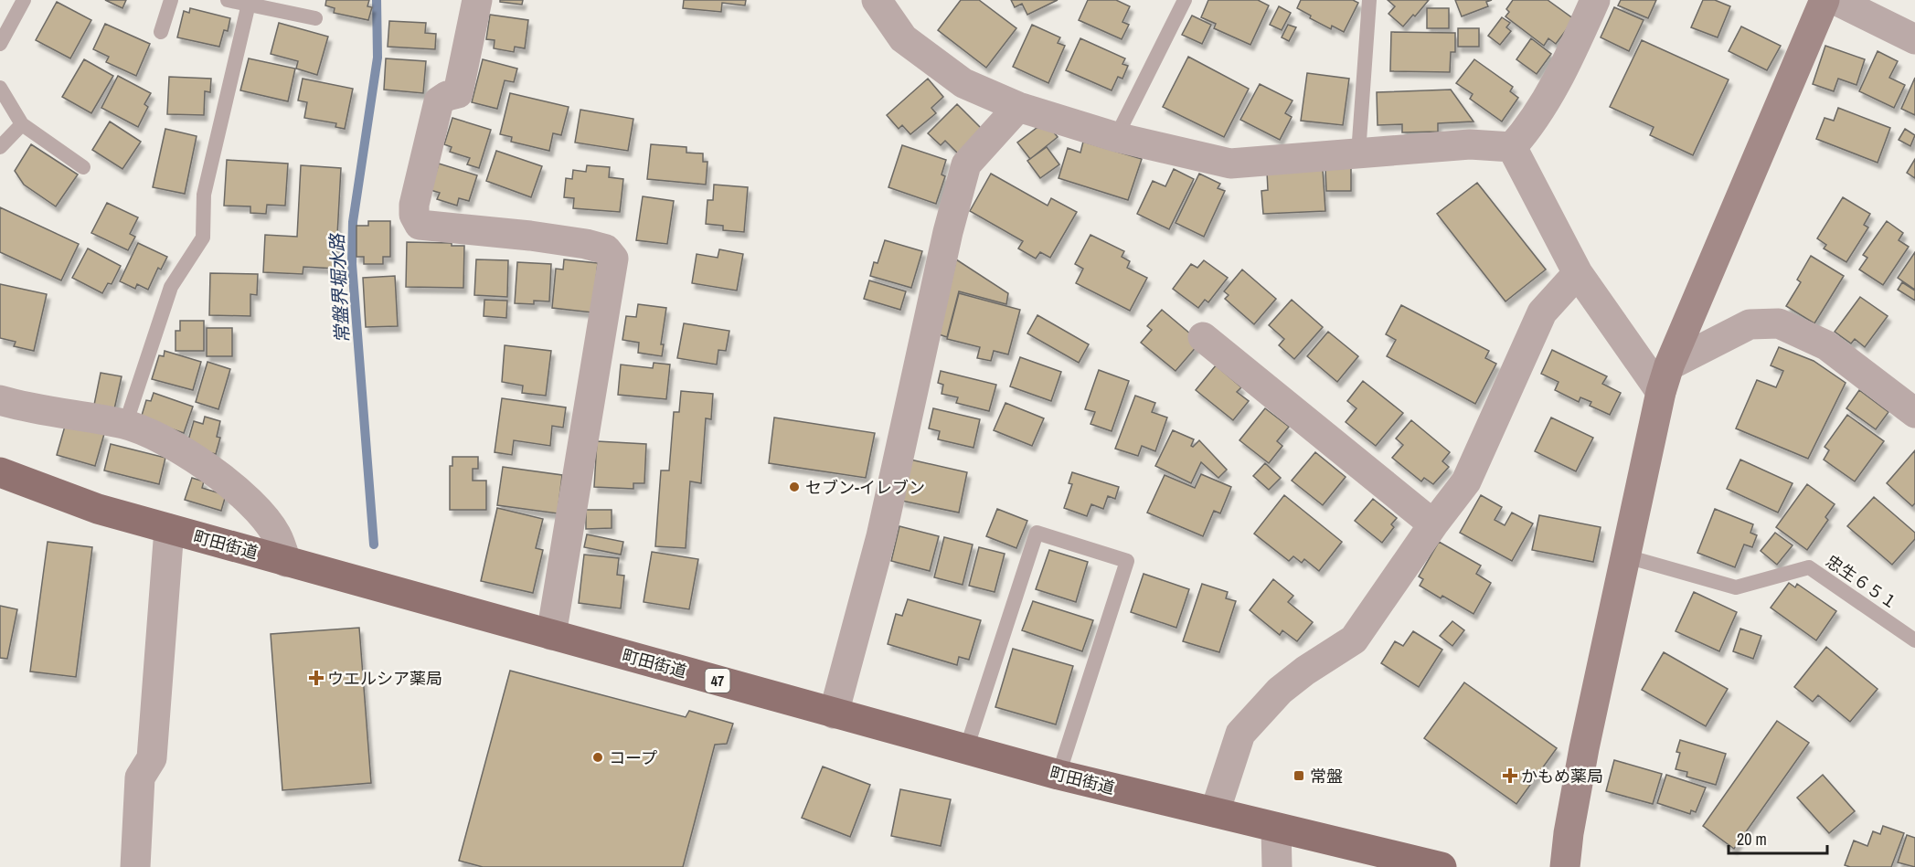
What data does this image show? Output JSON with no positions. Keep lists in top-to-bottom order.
{
  "streets": {
    "main road": ["町田街道", "47"],
    "lane": ["忠生６５１"]
  },
  "water": ["常盤界堀水路"],
  "places": {
    "other": ["セブン-イレブン", "コープ"],
    "health": ["ウエルシア薬局", "かもめ薬局"],
    "transit": ["常盤"]
  },
  "scale_bar": "20 m"
}
